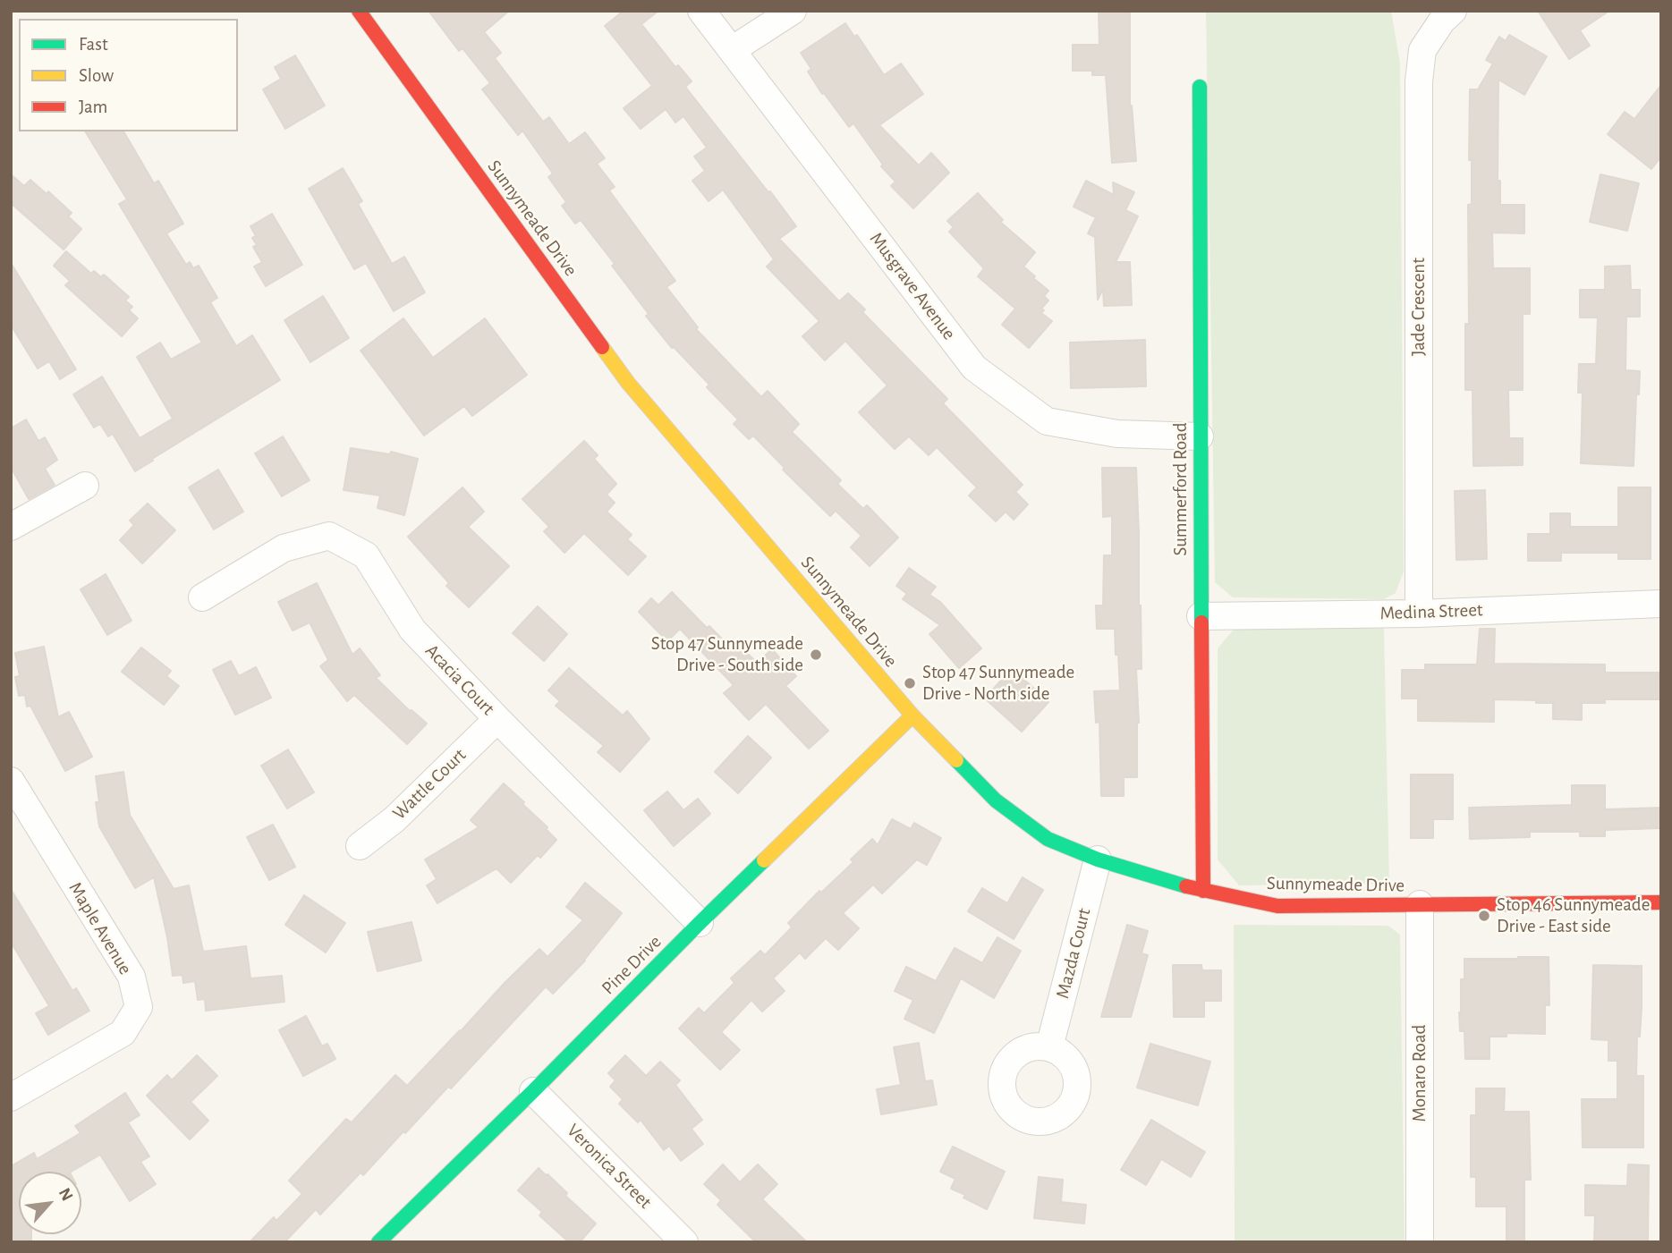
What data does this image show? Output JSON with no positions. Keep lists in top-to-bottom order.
{
  "streets": {
    "street": [
      "Sunnymeade Drive",
      "Musgrave Avenue",
      "Jade Crescent",
      "Summerford Road",
      "Medina Street",
      "Acacia Court",
      "Wattle Court",
      "Maple Avenue",
      "Mazda Court",
      "Pine Drive",
      "Monaro Road",
      "Veronica Street"
    ]
  },
  "crossings": [
    ["Sunnymeade Drive", "Summerford Road"],
    ["Sunnymeade Drive", "Mazda Court"],
    ["Sunnymeade Drive", "Pine Drive"],
    ["Sunnymeade Drive", "Monaro Road"],
    ["Musgrave Avenue", "Summerford Road"],
    ["Jade Crescent", "Medina Street"],
    ["Summerford Road", "Medina Street"],
    ["Acacia Court", "Wattle Court"],
    ["Acacia Court", "Pine Drive"],
    ["Pine Drive", "Veronica Street"]
  ],
  "places": ["Stop 47 Sunnymeade Drive - South side", "Stop 47 Sunnymeade Drive - North side", "Stop 46 Sunnymeade Drive - East side"],
  "legend": ["Fast", "Slow", "Jam"],
  "north": "top right"
}
